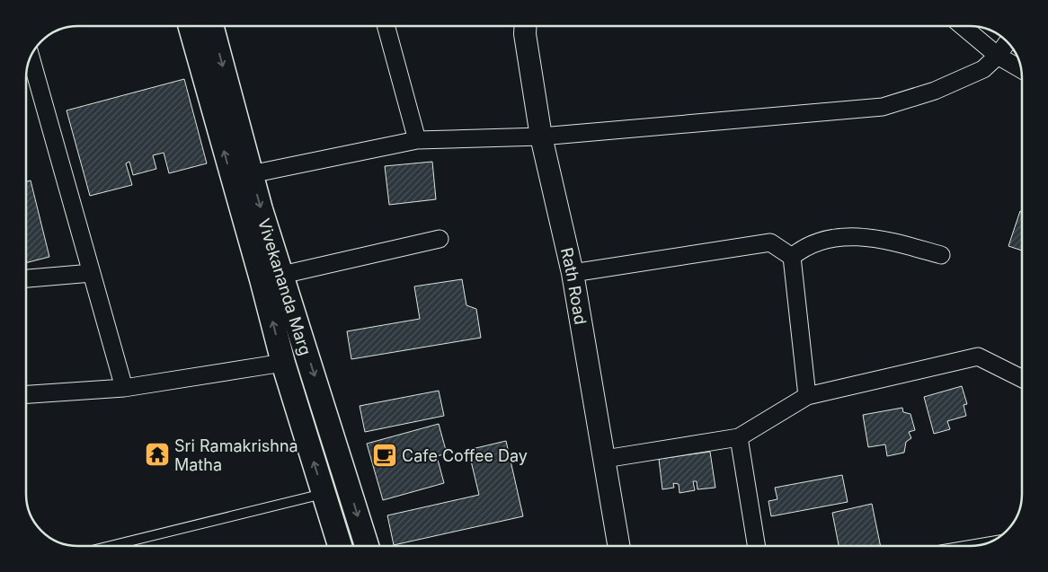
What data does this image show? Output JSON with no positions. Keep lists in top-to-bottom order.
{
  "streets": {
    "main road": ["Vivekananda Marg"],
    "street": ["Rath Road"]
  },
  "places": {
    "temple": ["Sri Ramakrishna Matha"],
    "cafe": ["Cafe Coffee Day"]
  }
}
